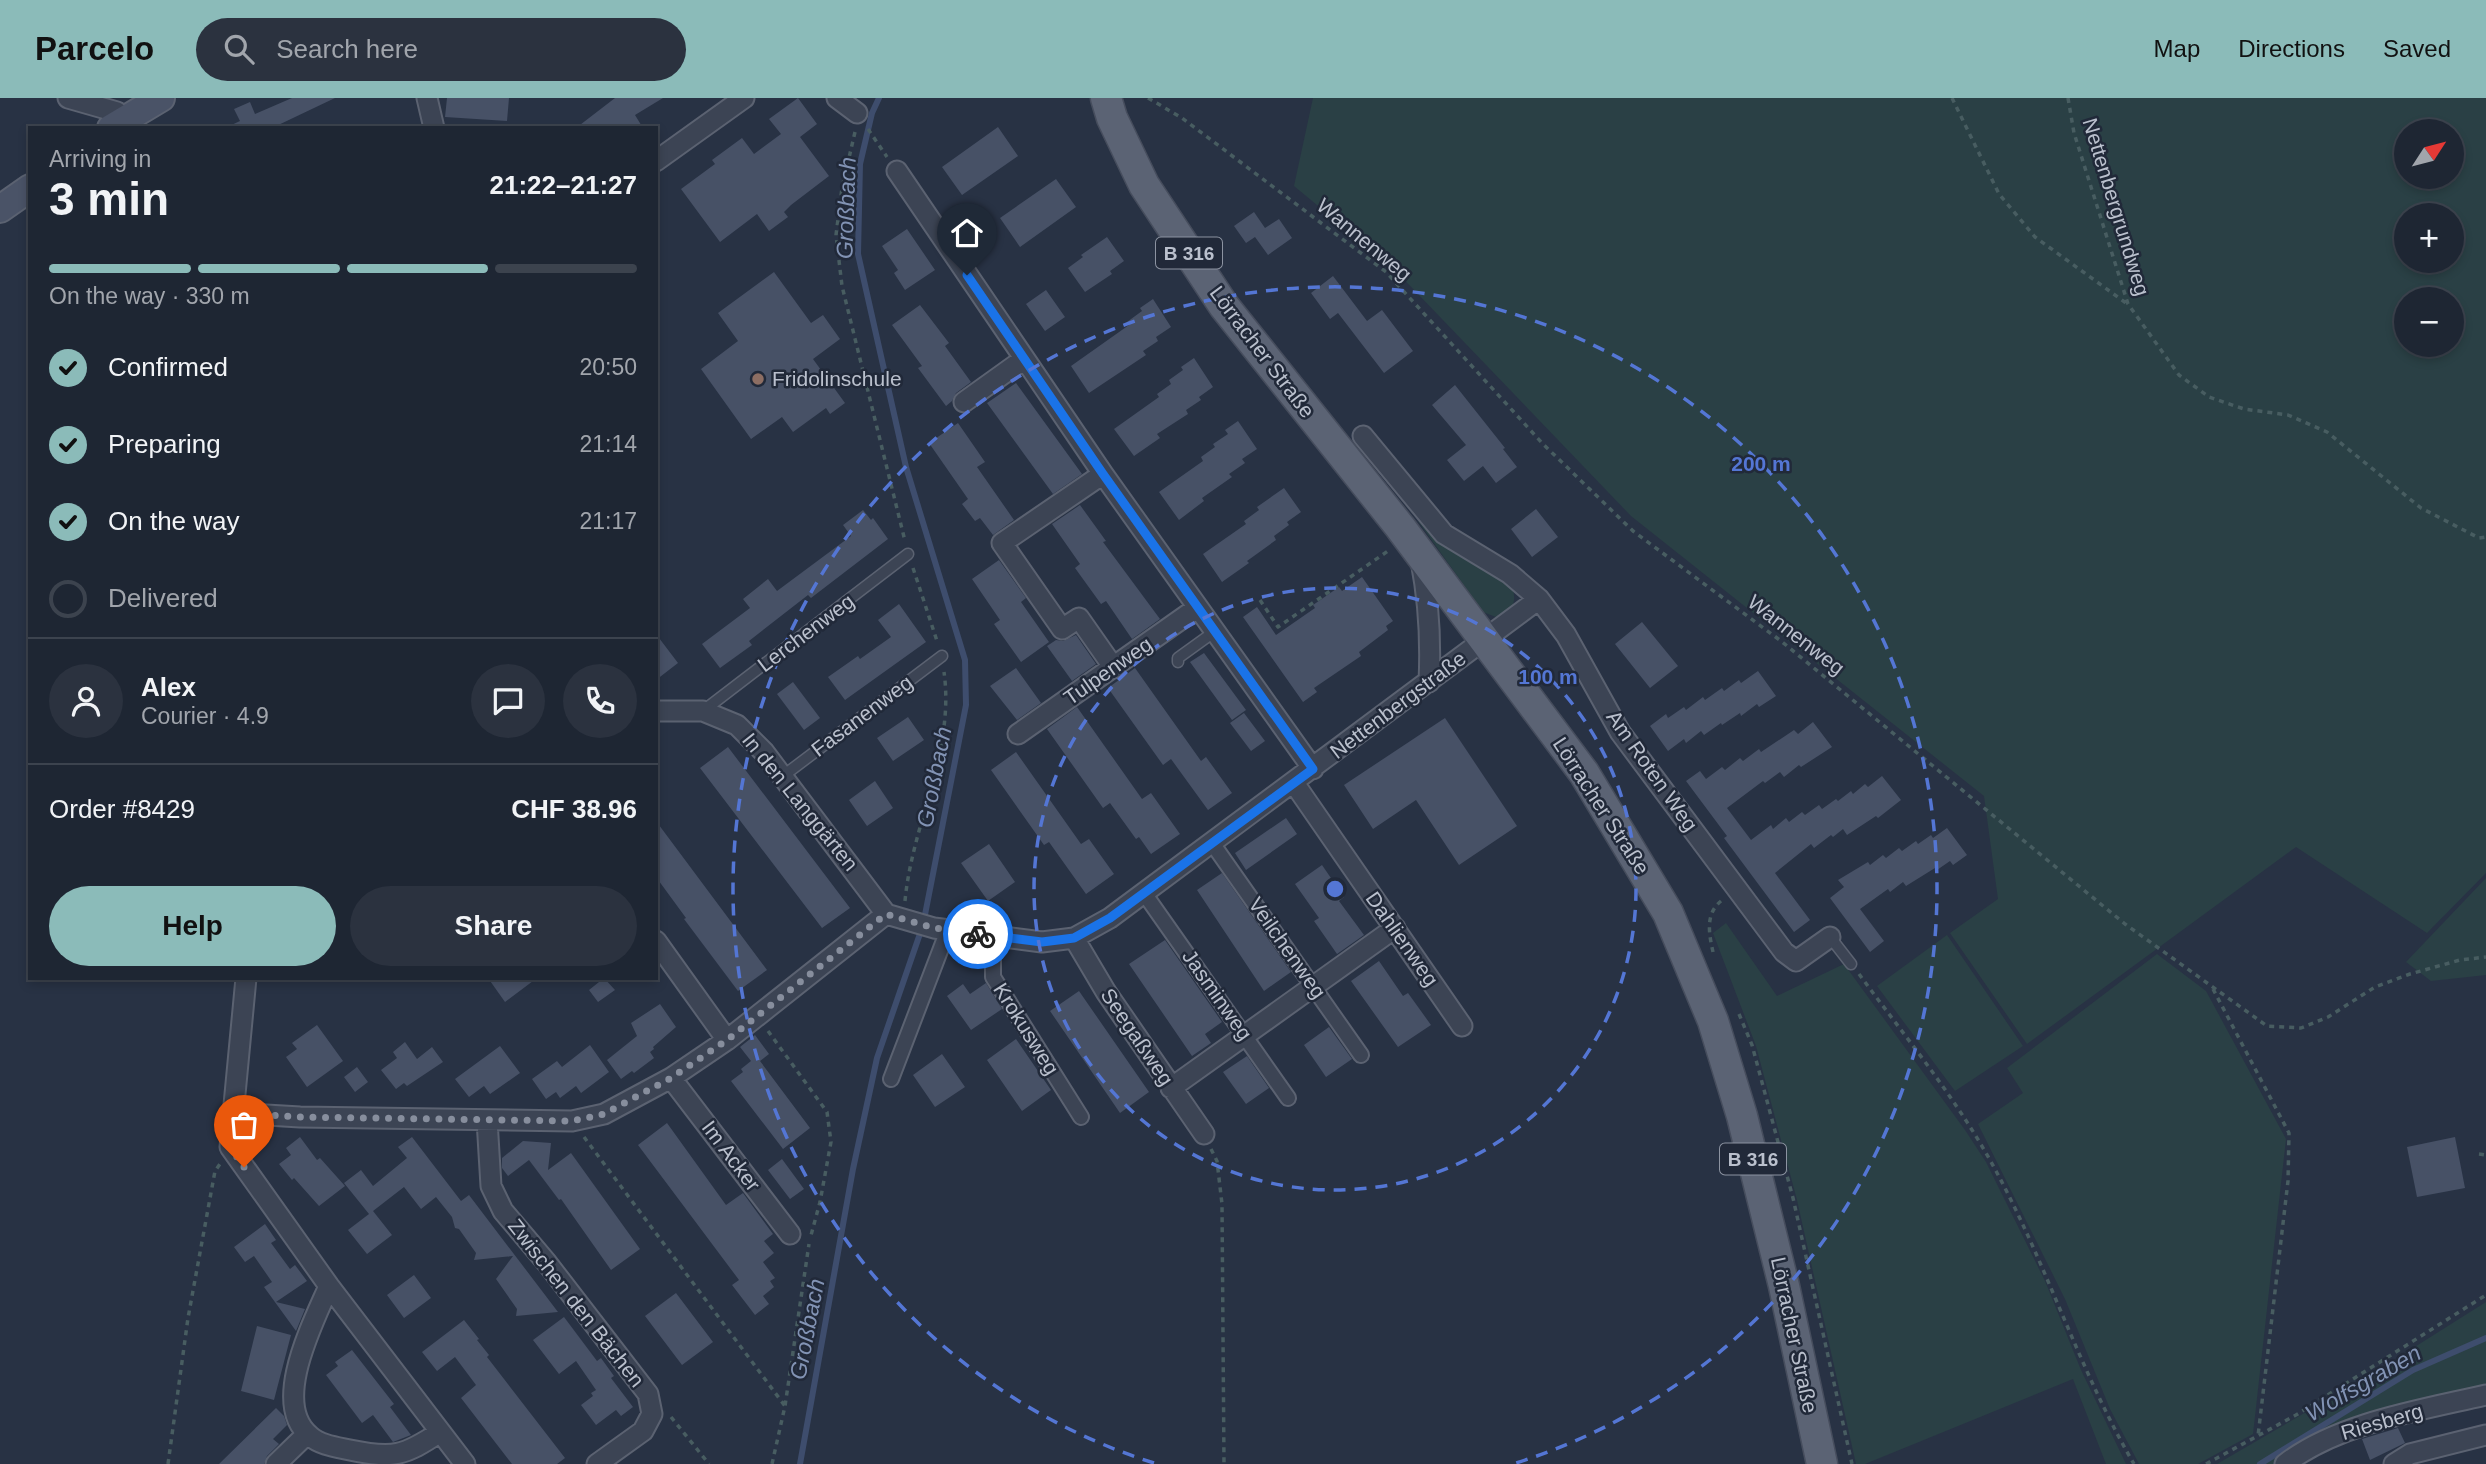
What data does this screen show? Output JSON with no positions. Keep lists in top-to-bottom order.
{
  "streets": {
    "main road": ["B 316", "Lörracher Straße"],
    "street": [
      "Tulpenweg",
      "Nettenbergstraße",
      "Am Roten Weg",
      "In den Langgärten",
      "Dahlienweg",
      "Veilchenweg",
      "Jasminweg",
      "Krokusweg",
      "Seegaßweg",
      "Im Acker",
      "Zwischen den Bächen",
      "Riesberg"
    ],
    "lane": ["Lerchenweg", "Fasanenweg"],
    "path": ["Nettenbergrundweg", "Wannenweg"]
  },
  "crossings": [
    ["Lörracher Straße", "Nettenbergstraße"],
    ["Lerchenweg", "In den Langgärten"],
    ["Nettenbergstraße", "Am Roten Weg"],
    ["Nettenbergstraße", "In den Langgärten"],
    ["Nettenbergstraße", "Dahlienweg"],
    ["Nettenbergstraße", "Veilchenweg"],
    ["Nettenbergstraße", "Jasminweg"],
    ["Nettenbergstraße", "Krokusweg"],
    ["Nettenbergstraße", "Seegaßweg"],
    ["Fasanenweg", "In den Langgärten"]
  ],
  "water": ["Großbach", "Wolfsgraben"],
  "places": ["Fridolinschule"],
  "north": "top right",
  "page": {
    "header": "Parcelo",
    "search": "Search here",
    "nav": ["Map", "Directions", "Saved"],
    "map_buttons": ["+", "−"],
    "heading": ["3 min", "Arriving in", "21:22–21:27"],
    "panel": [
      "Alex",
      "Courier · 4.9",
      "Order #8429",
      "CHF 38.96"
    ],
    "bar": "On the way · 330 m",
    "list": [
      ["Confirmed", "20:50"],
      ["Preparing", "21:14"],
      ["On the way", "21:17"],
      "Delivered"
    ],
    "buttons": ["Help", "Share"]
  },
  "rings": ["200 m", "100 m"]
}
